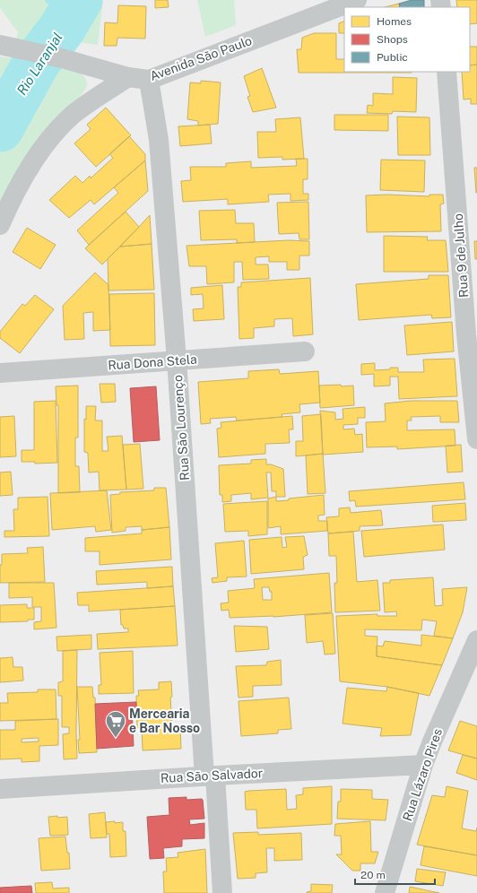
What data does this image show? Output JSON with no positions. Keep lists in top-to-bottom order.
{
  "streets": {
    "street": [
      "Avenida São Paulo",
      "Rua 9 de Julho",
      "Rua Dona Stela",
      "Rua São Lourenço",
      "Rua Lázaro Pires",
      "Rua São Salvador"
    ]
  },
  "crossings": [
    ["Avenida São Paulo", "Rua São Lourenço"],
    ["Rua Dona Stela", "Rua São Lourenço"],
    ["Rua São Lourenço", "Rua São Salvador"],
    ["Rua Lázaro Pires", "Rua São Salvador"]
  ],
  "water": ["Rio Laranjal"],
  "places": {
    "supermarket": ["Mercearia e Bar Nosso"]
  },
  "legend": ["Homes", "Shops", "Public"],
  "scale_bar": "20 m"
}
